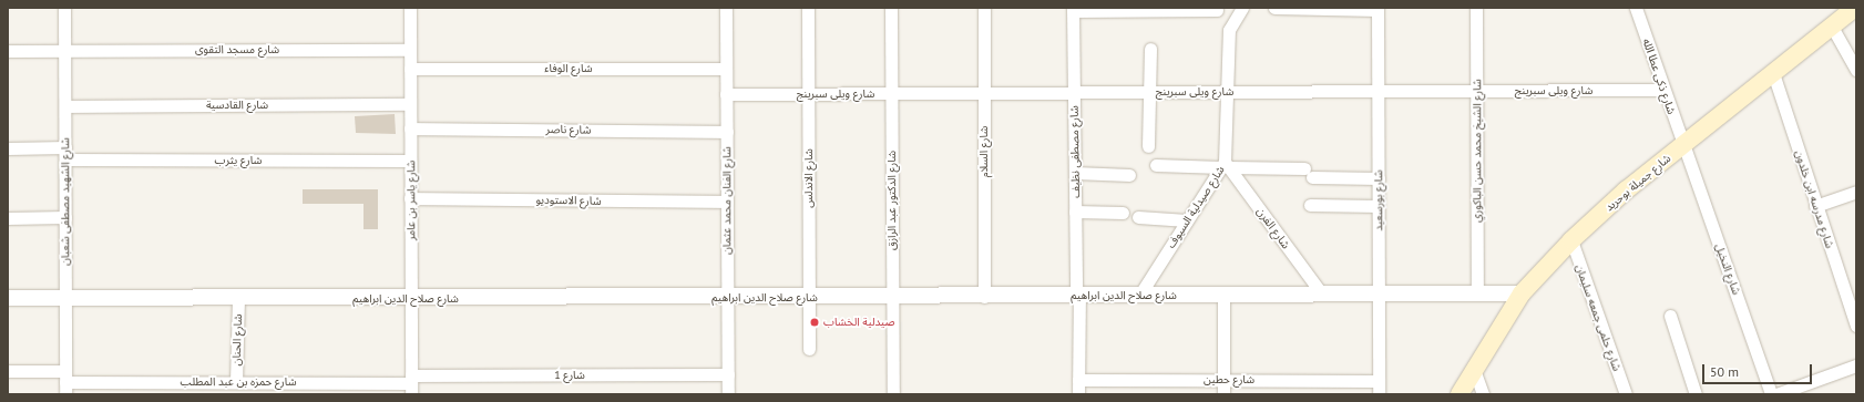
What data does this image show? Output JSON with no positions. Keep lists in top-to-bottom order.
{
  "streets": {
    "main road": ["شارع جميلة بوحريد"],
    "street": [
      "شارع مسجد التقوى",
      "شارع الوفاء",
      "شارع ذكى عطا الله",
      "شارع ويلى سبرينج",
      "شارع القادسية",
      "شارع ناصر",
      "شارع الشيخ محمد حسن الباكوري",
      "شارع السلام",
      "شارع مصطفى نظيف",
      "شارع يثرب",
      "شارع الاندلس",
      "شارع مدرسه ابن خلدون",
      "شارع ياسر بن عامر",
      "شارع الاستوديو",
      "شارع الفنان محمد عثمان",
      "شارع الدكتور عبد الرازق",
      "شارع بورسعيد",
      "شارع الشهيد مصطفى شعبان",
      "شارع صيدلية السيوف",
      "شارع الفرن",
      "شارع النخيل",
      "شارع صلاح الدين ابراهيم",
      "شارع حلمى جمعه سليمان",
      "شارع الحنان",
      "شارع 1",
      "شارع حطين",
      "شارع حمزه بن عبد المطلب"
    ]
  },
  "crossings": [
    ["شارع مسجد التقوى", "شارع ياسر بن عامر"],
    ["شارع مسجد التقوى", "شارع الشهيد مصطفى شعبان"],
    ["شارع الوفاء", "شارع ياسر بن عامر"],
    ["شارع الوفاء", "شارع الفنان محمد عثمان"],
    ["شارع ذكى عطا الله", "شارع ويلى سبرينج"],
    ["شارع ذكى عطا الله", "شارع جميلة بوحريد"],
    ["شارع ذكى عطا الله", "شارع النخيل"],
    ["شارع ويلى سبرينج", "شارع الشيخ محمد حسن الباكوري"],
    ["شارع ويلى سبرينج", "شارع السلام"],
    ["شارع ويلى سبرينج", "شارع مصطفى نظيف"],
    ["شارع ويلى سبرينج", "شارع الاندلس"],
    ["شارع ويلى سبرينج", "شارع الفنان محمد عثمان"],
    ["شارع ويلى سبرينج", "شارع الدكتور عبد الرازق"],
    ["شارع ويلى سبرينج", "شارع بورسعيد"],
    ["شارع ويلى سبرينج", "شارع صيدلية السيوف"],
    ["شارع القادسية", "شارع ياسر بن عامر"],
    ["شارع القادسية", "شارع الشهيد مصطفى شعبان"],
    ["شارع ناصر", "شارع ياسر بن عامر"],
    ["شارع ناصر", "شارع الفنان محمد عثمان"],
    ["شارع الشيخ محمد حسن الباكوري", "شارع صلاح الدين ابراهيم"],
    ["شارع السلام", "شارع صلاح الدين ابراهيم"],
    ["شارع مصطفى نظيف", "شارع صلاح الدين ابراهيم"],
    ["شارع مصطفى نظيف", "شارع حطين"],
    ["شارع يثرب", "شارع ياسر بن عامر"],
    ["شارع يثرب", "شارع الشهيد مصطفى شعبان"],
    ["شارع الاندلس", "شارع صلاح الدين ابراهيم"],
    ["شارع جميلة بوحريد", "شارع مدرسه ابن خلدون"],
    ["شارع جميلة بوحريد", "شارع النخيل"],
    ["شارع جميلة بوحريد", "شارع صلاح الدين ابراهيم"],
    ["شارع جميلة بوحريد", "شارع حلمى جمعه سليمان"],
    ["شارع ياسر بن عامر", "شارع الاستوديو"],
    ["شارع ياسر بن عامر", "شارع صلاح الدين ابراهيم"],
    ["شارع ياسر بن عامر", "شارع 1"],
    ["شارع ياسر بن عامر", "شارع حمزه بن عبد المطلب"],
    ["شارع الاستوديو", "شارع الفنان محمد عثمان"],
    ["شارع الفنان محمد عثمان", "شارع صلاح الدين ابراهيم"],
    ["شارع الفنان محمد عثمان", "شارع 1"],
    ["شارع الدكتور عبد الرازق", "شارع صلاح الدين ابراهيم"],
    ["شارع بورسعيد", "شارع صلاح الدين ابراهيم"],
    ["شارع بورسعيد", "شارع حطين"],
    ["شارع الشهيد مصطفى شعبان", "شارع صلاح الدين ابراهيم"],
    ["شارع الشهيد مصطفى شعبان", "شارع حمزه بن عبد المطلب"],
    ["شارع صيدلية السيوف", "شارع الفرن"],
    ["شارع صيدلية السيوف", "شارع صلاح الدين ابراهيم"],
    ["شارع الفرن", "شارع صلاح الدين ابراهيم"],
    ["شارع صلاح الدين ابراهيم", "شارع الحنان"],
    ["شارع الحنان", "شارع حمزه بن عبد المطلب"],
    ["شارع 1", "شارع حمزه بن عبد المطلب"]
  ],
  "places": ["صيدلية الخشاب"],
  "scale_bar": "50 m"
}
